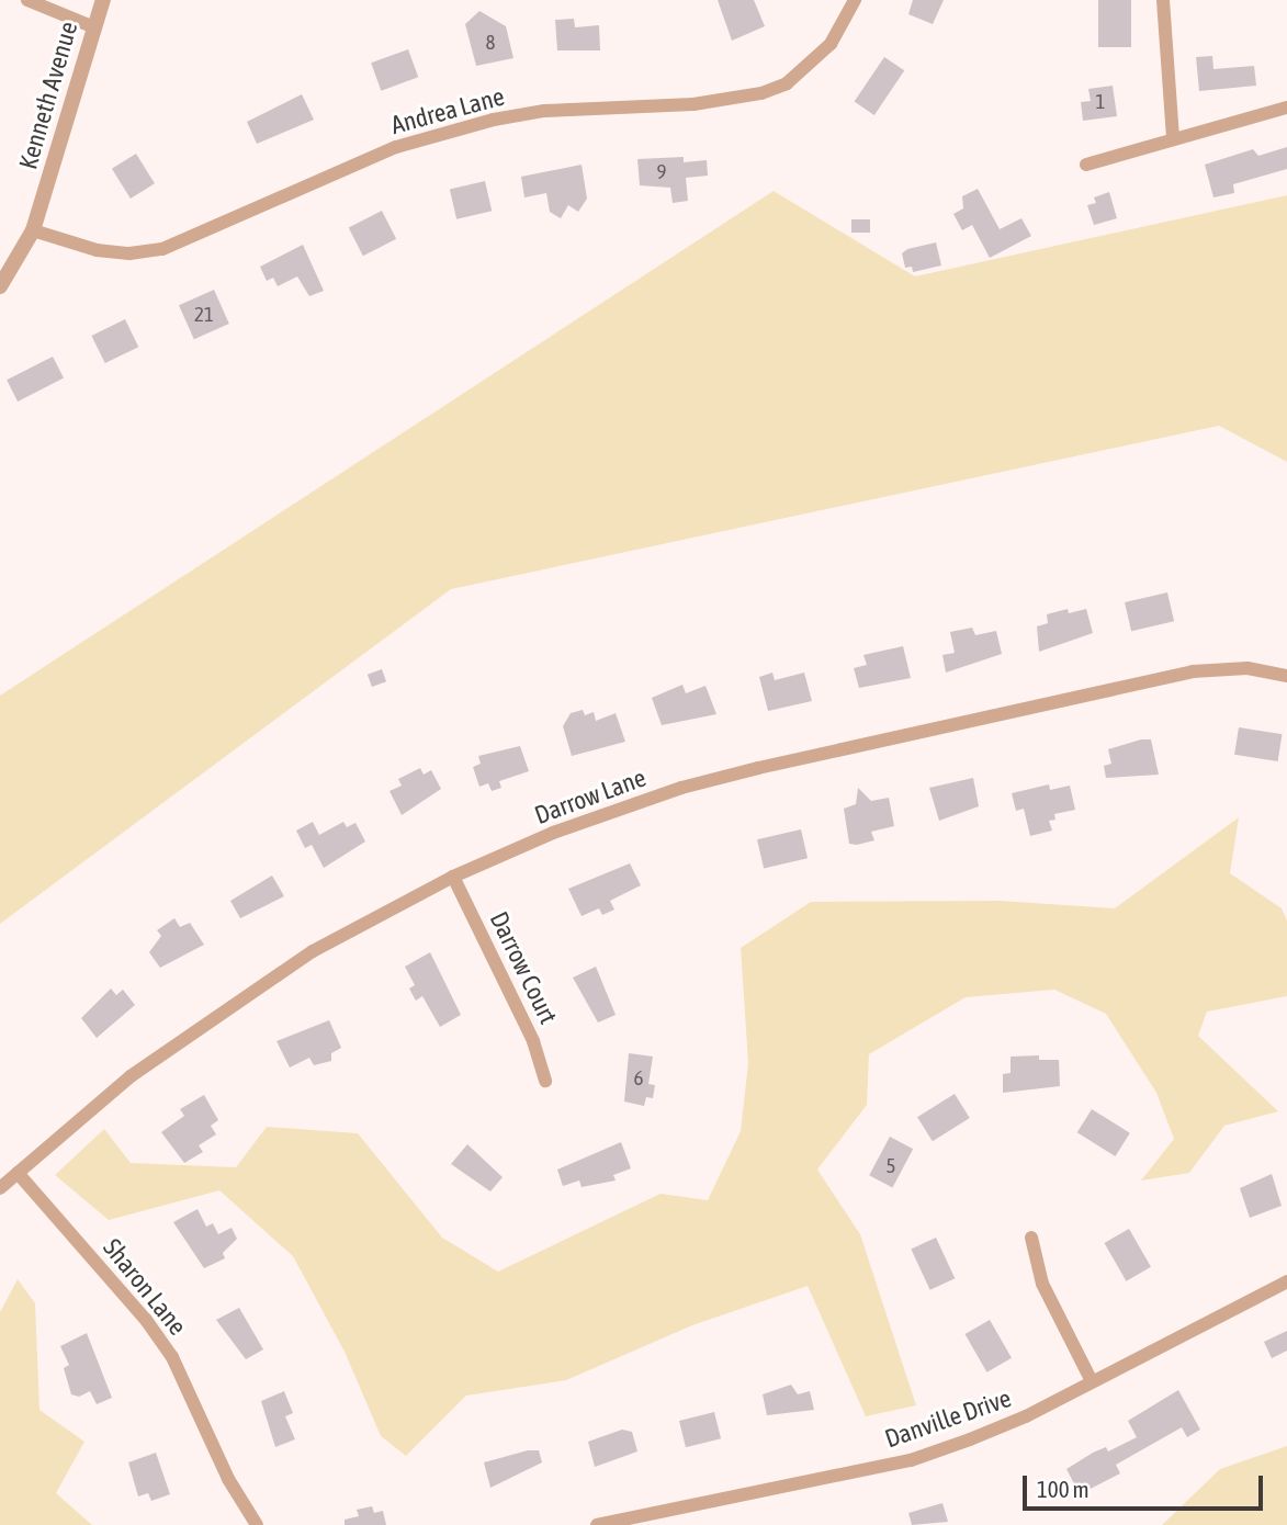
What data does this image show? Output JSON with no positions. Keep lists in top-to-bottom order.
{
  "streets": {
    "street": [
      "Kenneth Avenue",
      "Andrea Lane",
      "Darrow Lane",
      "Darrow Court",
      "Sharon Lane",
      "Danville Drive"
    ]
  },
  "crossings": [
    ["Kenneth Avenue", "Andrea Lane"],
    ["Darrow Lane", "Darrow Court"],
    ["Darrow Lane", "Sharon Lane"]
  ],
  "house_numbers": [
    "8",
    "1",
    "9",
    "21",
    "6",
    "5"
  ],
  "scale_bar": "100 m"
}
